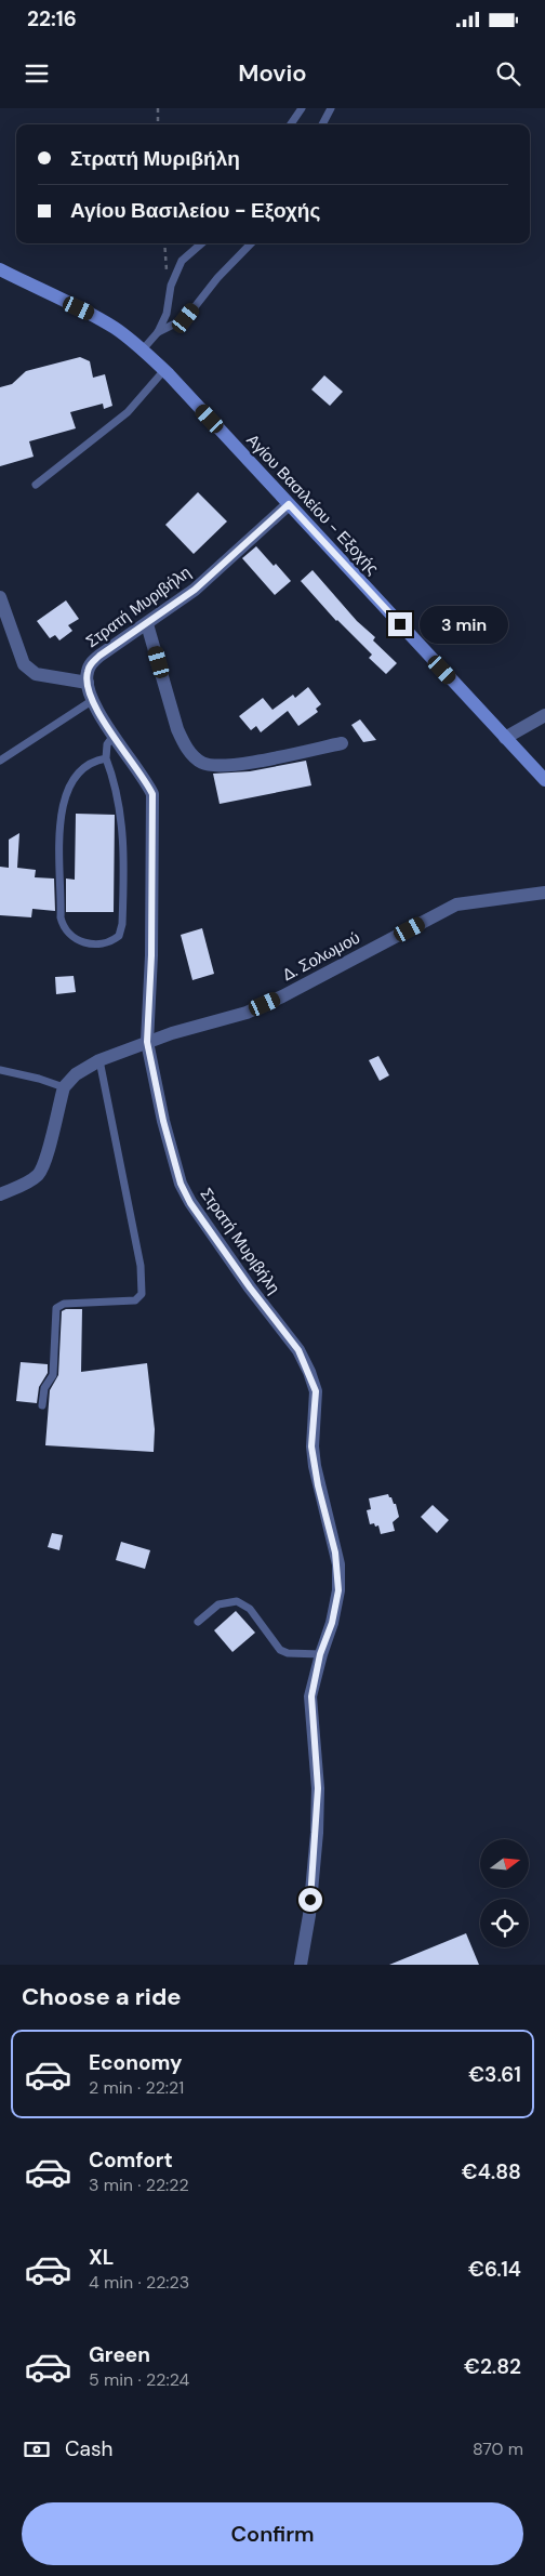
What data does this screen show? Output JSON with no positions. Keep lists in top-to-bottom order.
{
  "streets": {
    "main road": ["Αγίου Βασιλείου - Εξοχής"],
    "street": ["Στρατή Μυριβήλη", "Δ. Σολωμού"]
  },
  "crossings": [
    ["Αγίου Βασιλείου - Εξοχής", "Στρατή Μυριβήλη"],
    ["Στρατή Μυριβήλη", "Δ. Σολωμού"]
  ],
  "north": "right",
  "page": {
    "status": "22:16",
    "header": "Movio",
    "banner": ["Στρατή Μυριβήλη", "Αγίου Βασιλείου - Εξοχής"],
    "bubble": "3 min",
    "heading": "Choose a ride",
    "list": [
      {
        "name": "Economy",
        "note": "2 min · 22:21",
        "value": "€3.61"
      },
      {
        "name": "Comfort",
        "note": "3 min · 22:22",
        "value": "€4.88"
      },
      {
        "name": "XL",
        "note": "4 min · 22:23",
        "value": "€6.14"
      },
      {
        "name": "Green",
        "note": "5 min · 22:24",
        "value": "€2.82"
      }
    ],
    "pay": ["Cash", "870 m"],
    "buttons": "Confirm"
  }
}
